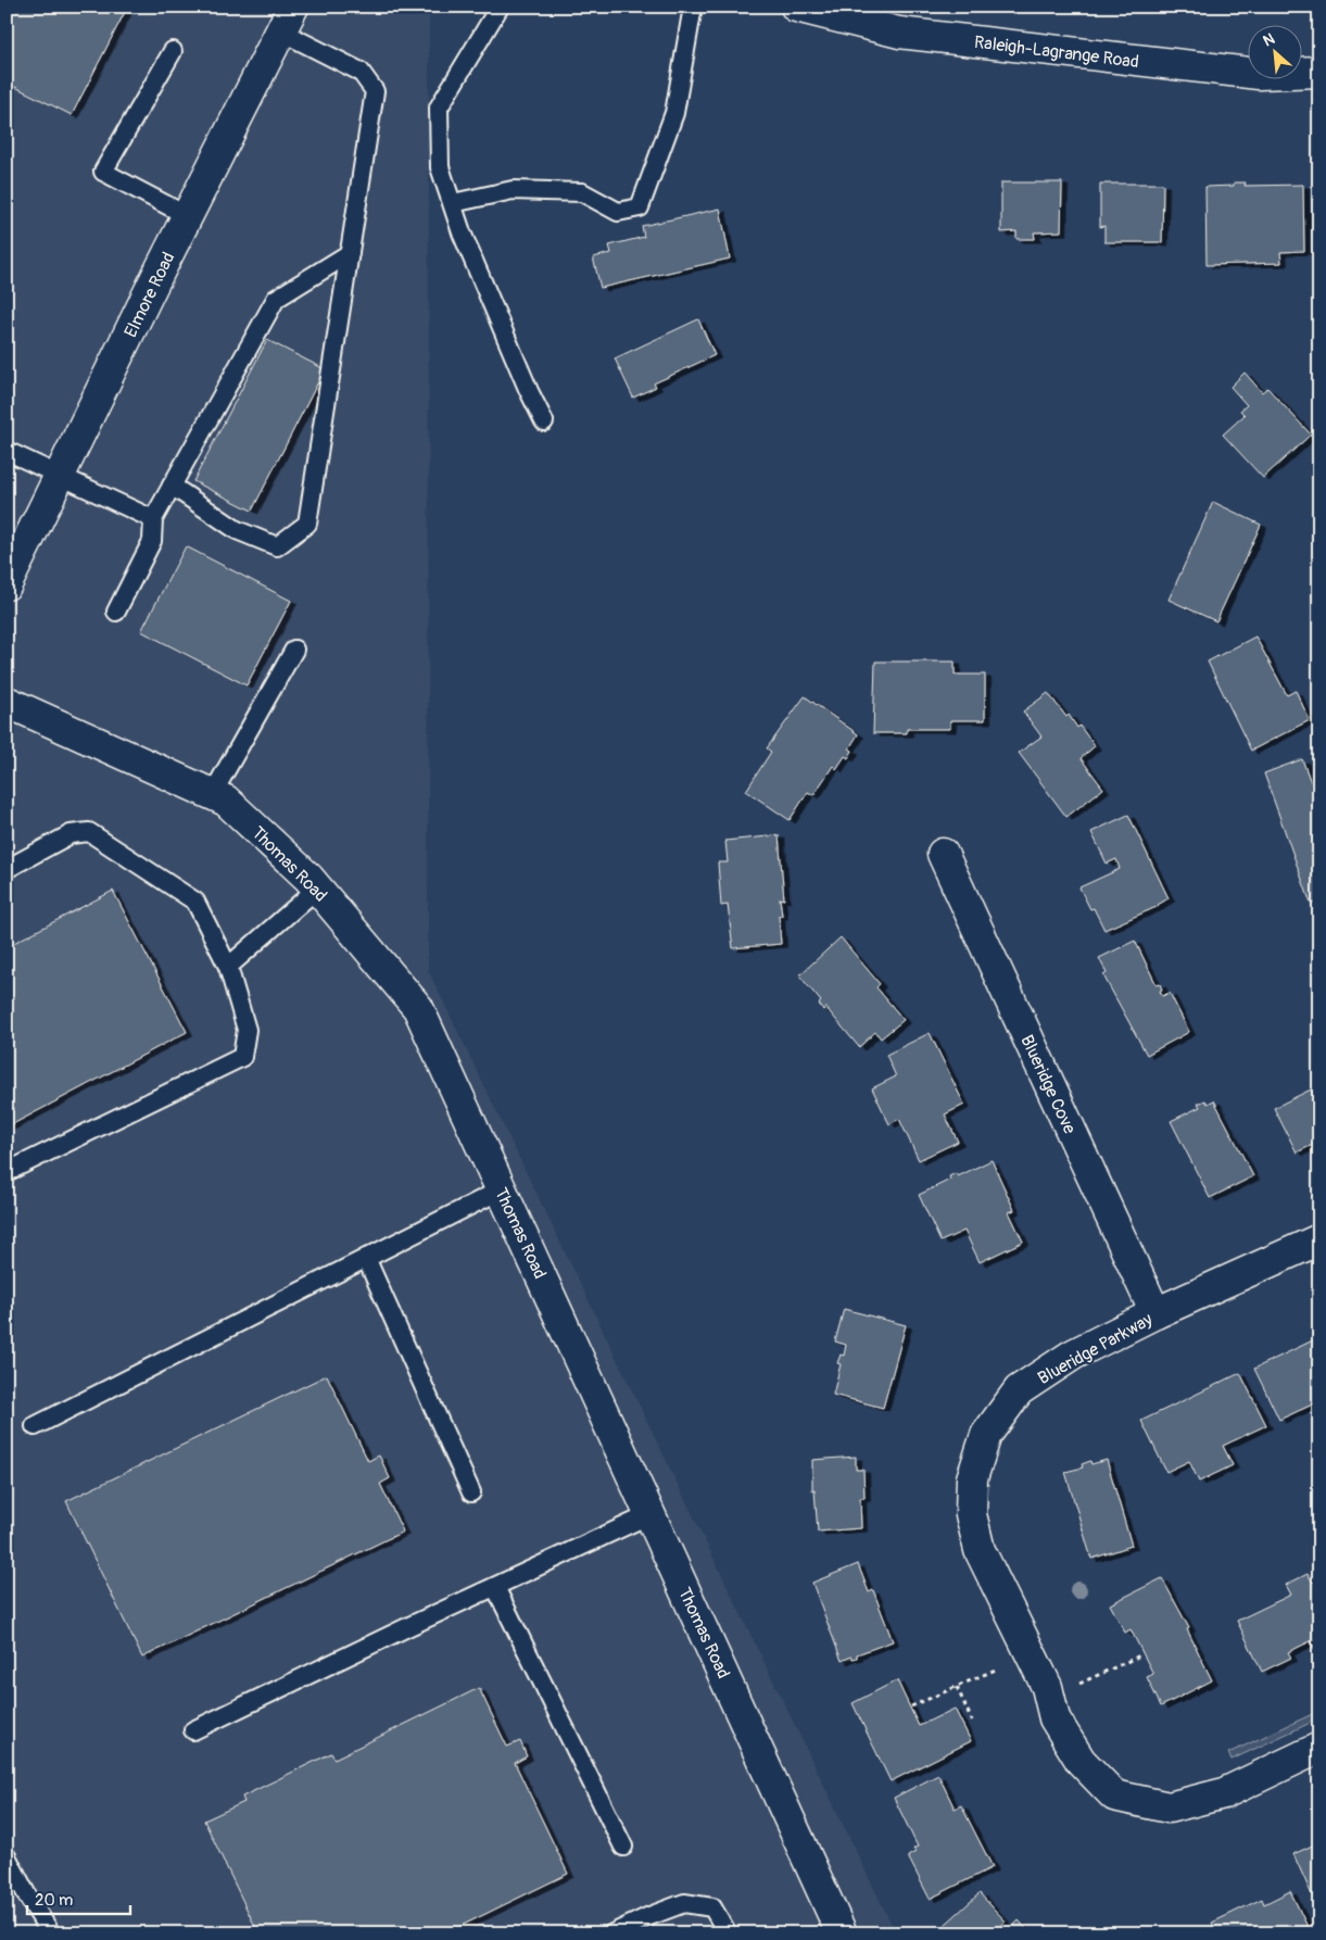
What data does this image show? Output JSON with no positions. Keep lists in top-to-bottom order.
{
  "streets": {
    "street": [
      "Raleigh-Lagrange Road",
      "Elmore Road",
      "Thomas Road",
      "Blueridge Cove",
      "Blueridge Parkway"
    ]
  },
  "crossings": [
    ["Blueridge Cove", "Blueridge Parkway"]
  ],
  "scale_bar": "20 m",
  "north": "top left"
}
